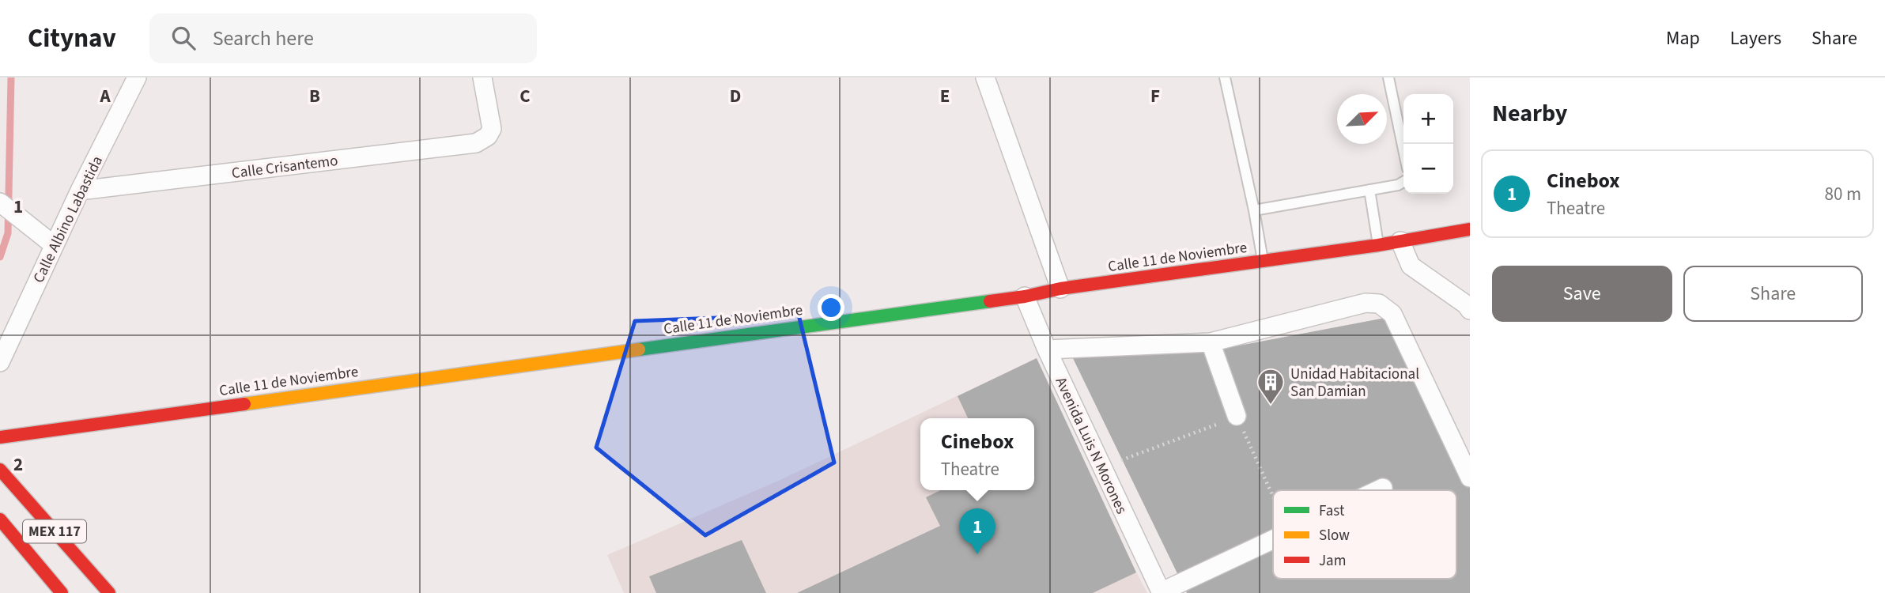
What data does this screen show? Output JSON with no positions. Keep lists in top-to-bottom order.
{
  "streets": {
    "street": [
      "Calle Crisantemo",
      "Calle Albino Labastida",
      "Calle 11 de Noviembre",
      "Avenida Luis N Morones",
      "MEX 117"
    ]
  },
  "crossings": [
    ["Calle Crisantemo", "Calle Albino Labastida"],
    ["Calle 11 de Noviembre", "Avenida Luis N Morones"]
  ],
  "places": {
    "building": ["Unidad Habitacional San Damian"]
  },
  "legend": ["Fast", "Slow", "Jam"],
  "north": "top right",
  "page": {
    "header": "Citynav",
    "search": "Search here",
    "nav": ["Map", "Layers", "Share"],
    "heading": "Nearby",
    "map_buttons": ["+", "−"],
    "list": [
      {
        "mark": "1",
        "name": "Cinebox",
        "note": "Theatre",
        "value": "80 m"
      }
    ],
    "buttons": ["Save", "Share"],
    "popup": ["Cinebox", "Theatre"],
    "pins": "1"
  },
  "grid": {
    "columns": [
      "A",
      "B",
      "C",
      "D",
      "E",
      "F"
    ],
    "rows": ["1", "2"]
  }
}
